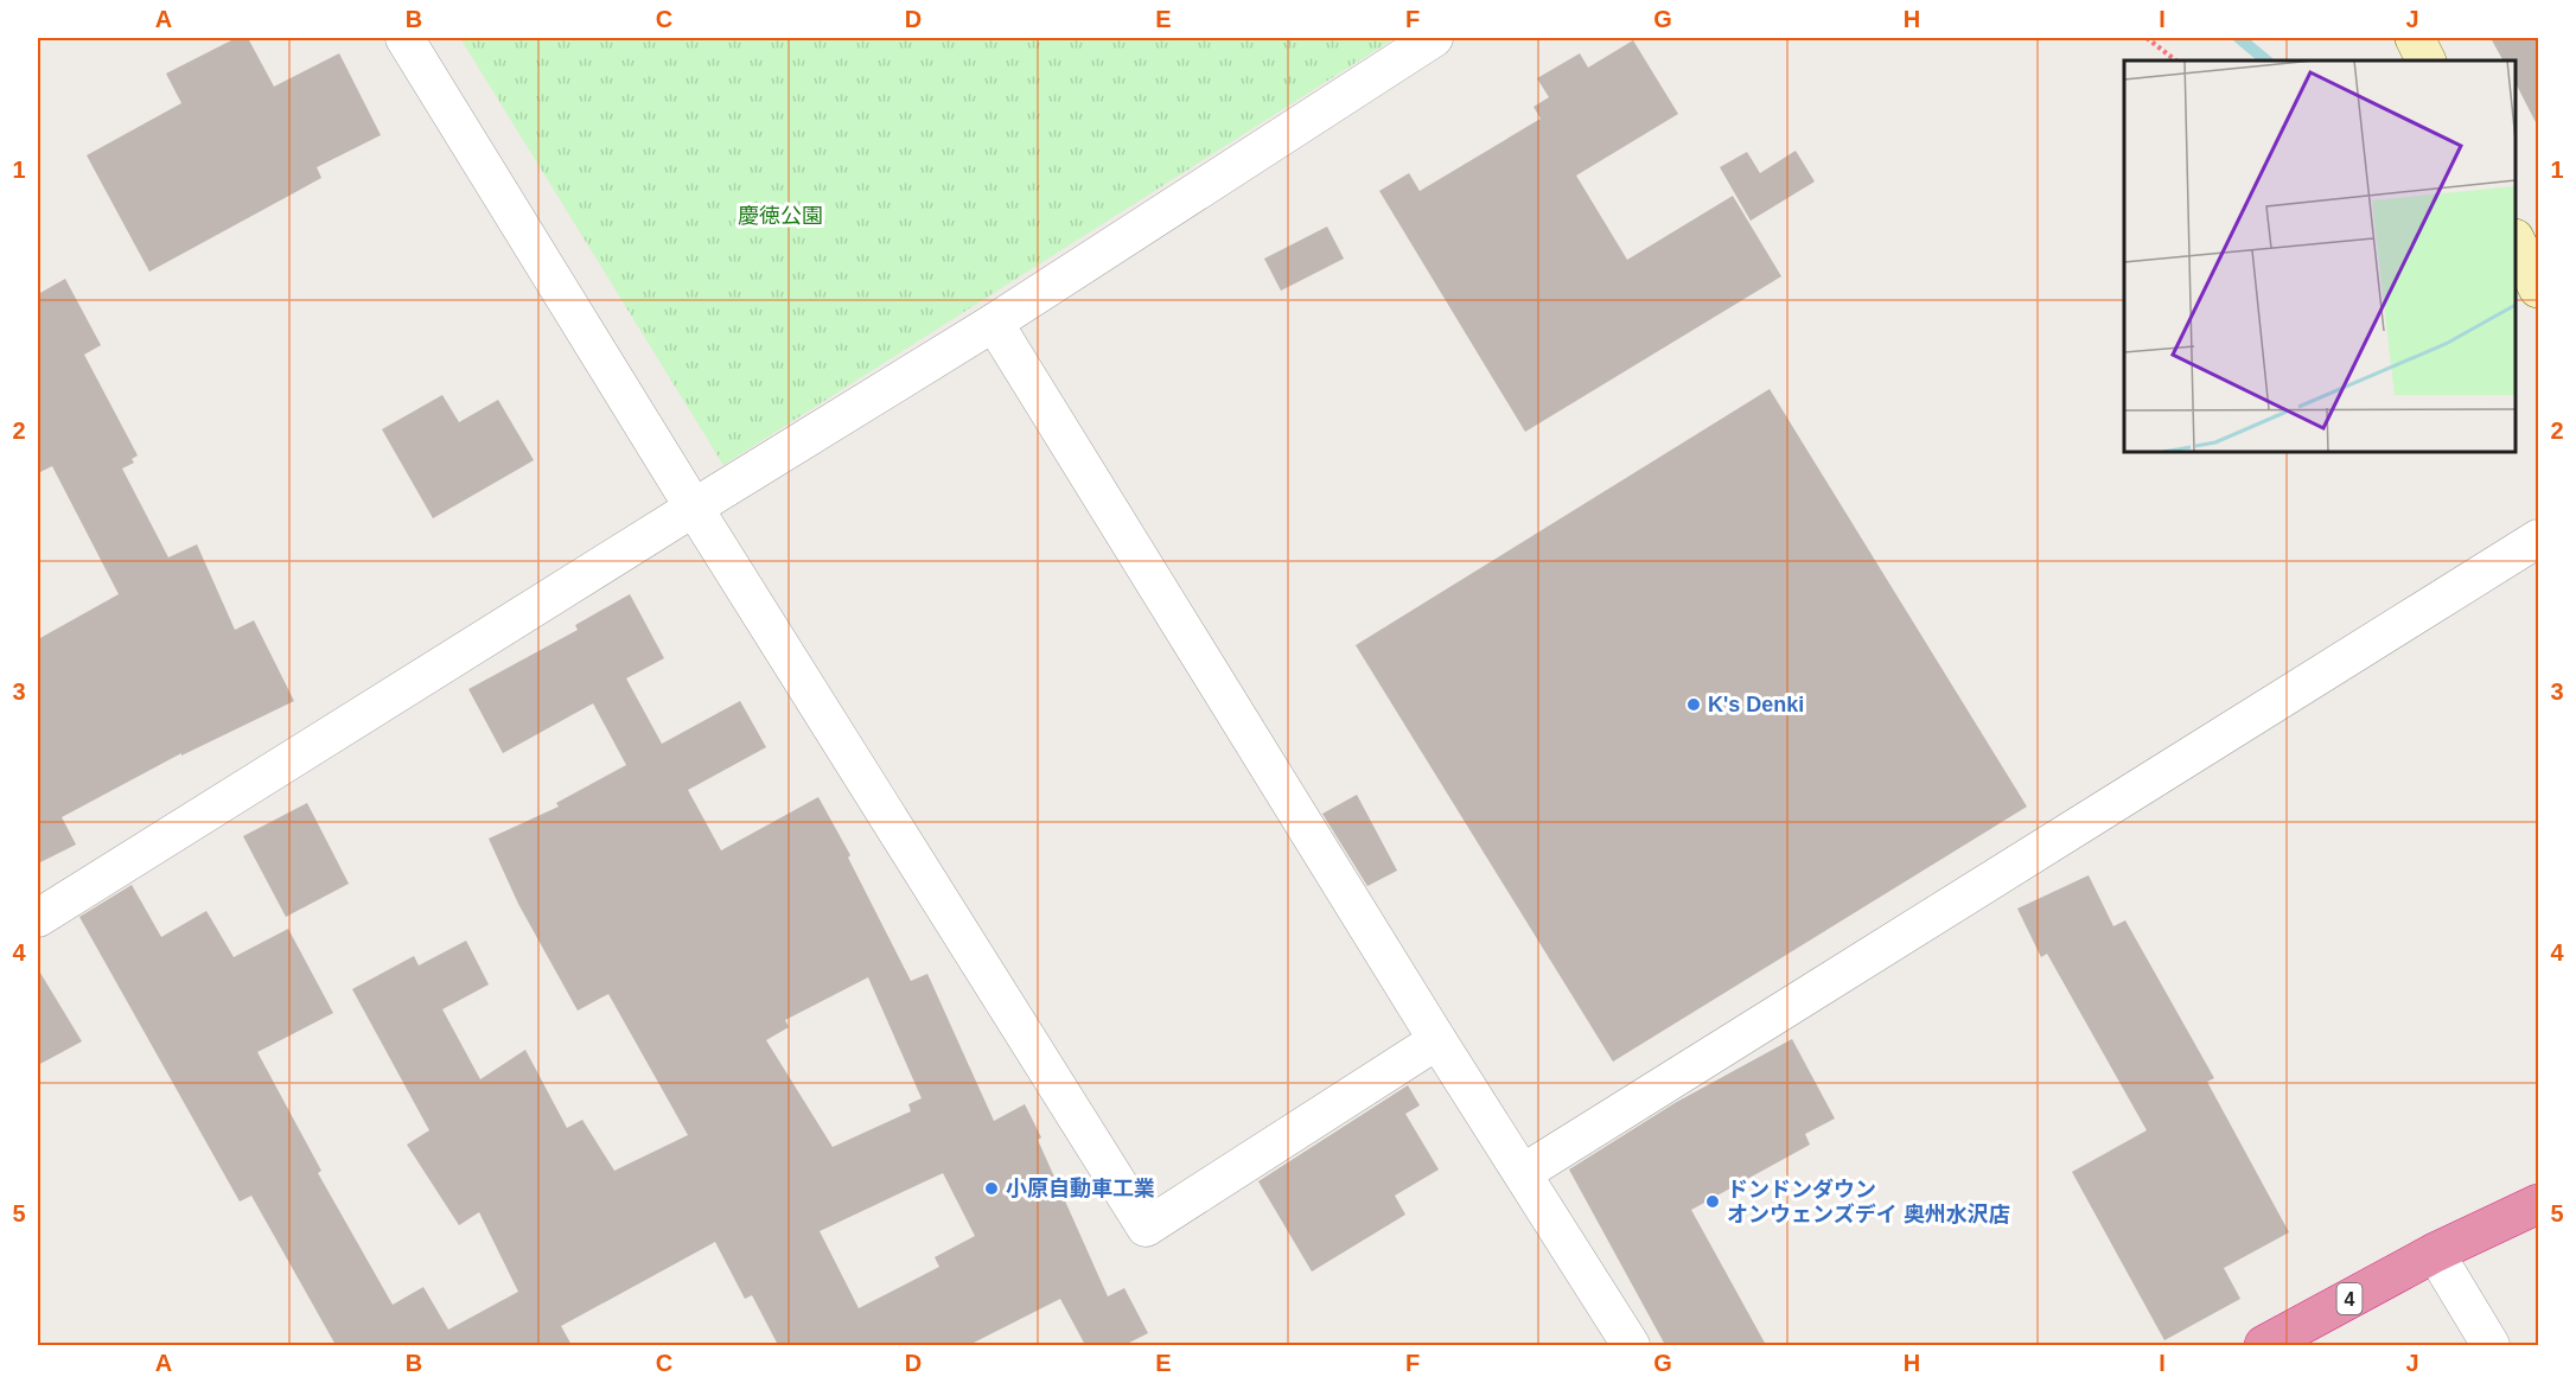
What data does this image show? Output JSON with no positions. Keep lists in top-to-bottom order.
{
  "streets": {
    "highway": ["4"]
  },
  "parks": ["慶徳公園"],
  "places": ["K's Denki", "小原自動車工業", "ドンドンダウン オンウェンズデイ 奥州水沢店"],
  "grid": {
    "columns": [
      "A",
      "B",
      "C",
      "D",
      "E",
      "F",
      "G",
      "H",
      "I",
      "J"
    ],
    "rows": [
      "1",
      "2",
      "3",
      "4",
      "5"
    ]
  }
}
